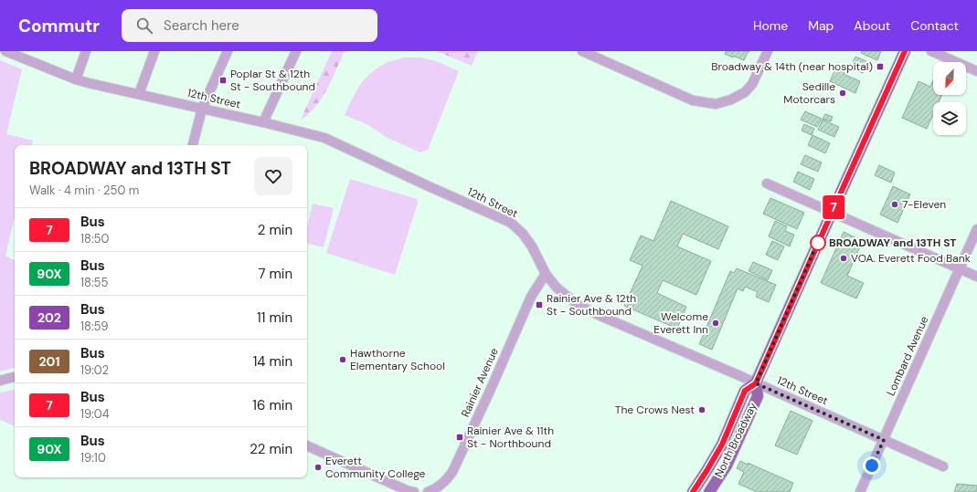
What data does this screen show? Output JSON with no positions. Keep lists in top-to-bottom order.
{
  "streets": {
    "main road": ["North Broadway"],
    "street": ["12th Street", "Lombard Avenue", "Rainier Avenue"]
  },
  "crossings": [
    ["12th Street", "Lombard Avenue"],
    ["12th Street", "Rainier Avenue"],
    ["12th Street", "North Broadway"]
  ],
  "places": {
    "transit": [
      "Broadway & 14th (near hospital)",
      "Poplar St & 12th St - Southbound",
      "Rainier Ave & 12th St - Southbound",
      "Rainier Ave & 11th St - Northbound"
    ],
    "other": [
      "Sedille Motorcars",
      "7-Eleven",
      "BROADWAY and 13TH ST",
      "VOA. Everett Food Bank",
      "Welcome Everett Inn",
      "Hawthorne Elementary School",
      "The Crows Nest",
      "Everett Community College"
    ]
  },
  "lines": ["bus line 7"],
  "north": "bottom left",
  "page": {
    "header": "Commutr",
    "search": "Search here",
    "nav": [
      "Home",
      "Map",
      "About",
      "Contact"
    ],
    "on_map": "7",
    "heading": ["BROADWAY and 13TH ST", "Walk · 4 min · 250 m"],
    "list": [
      {
        "mark": "7",
        "name": "Bus",
        "note": "18:50",
        "value": "2 min"
      },
      {
        "mark": "90X",
        "name": "Bus",
        "note": "18:55",
        "value": "7 min"
      },
      {
        "mark": "202",
        "name": "Bus",
        "note": "18:59",
        "value": "11 min"
      },
      {
        "mark": "201",
        "name": "Bus",
        "note": "19:02",
        "value": "14 min"
      },
      {
        "mark": "7",
        "name": "Bus",
        "note": "19:04",
        "value": "16 min"
      },
      {
        "mark": "90X",
        "name": "Bus",
        "note": "19:10",
        "value": "22 min"
      }
    ]
  }
}
